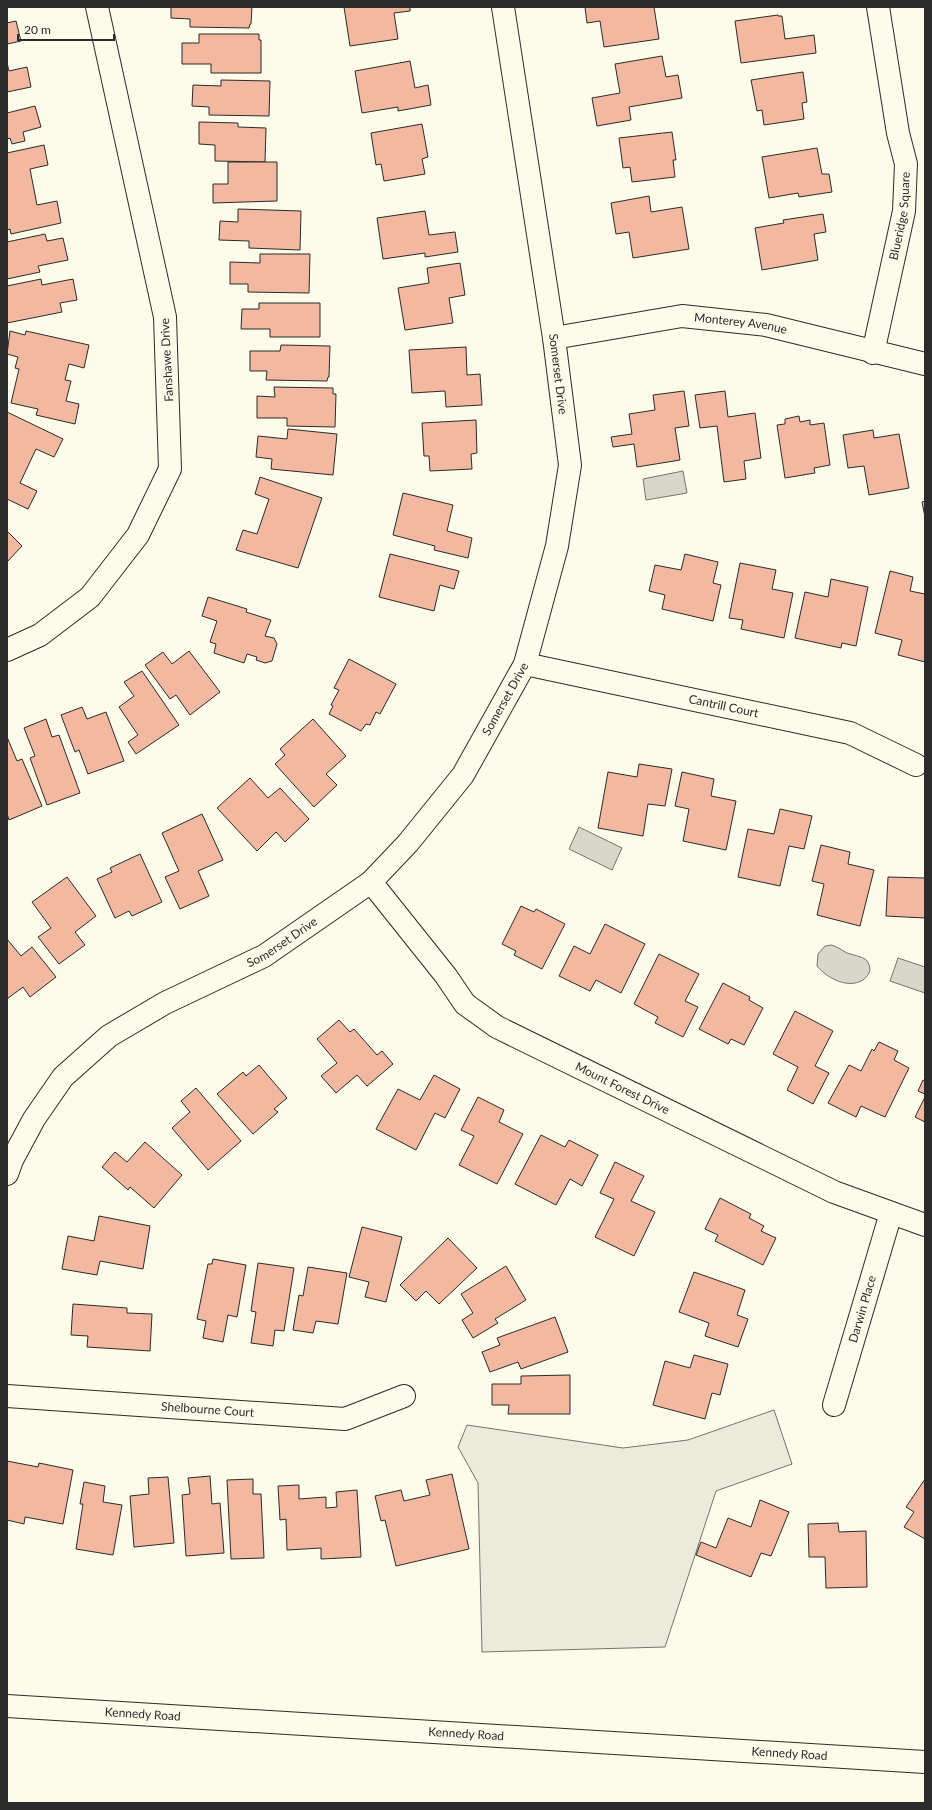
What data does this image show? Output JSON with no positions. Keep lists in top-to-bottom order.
{
  "streets": {
    "street": [
      "Blueridge Square",
      "Monterey Avenue",
      "Fanshawe Drive",
      "Somerset Drive",
      "Cantrill Court",
      "Mount Forest Drive",
      "Darwin Place",
      "Shelbourne Court",
      "Kennedy Road"
    ]
  },
  "crossings": [
    ["Blueridge Square", "Monterey Avenue"],
    ["Monterey Avenue", "Somerset Drive"],
    ["Somerset Drive", "Cantrill Court"],
    ["Somerset Drive", "Mount Forest Drive"],
    ["Mount Forest Drive", "Darwin Place"]
  ],
  "scale_bar": "20 m"
}
